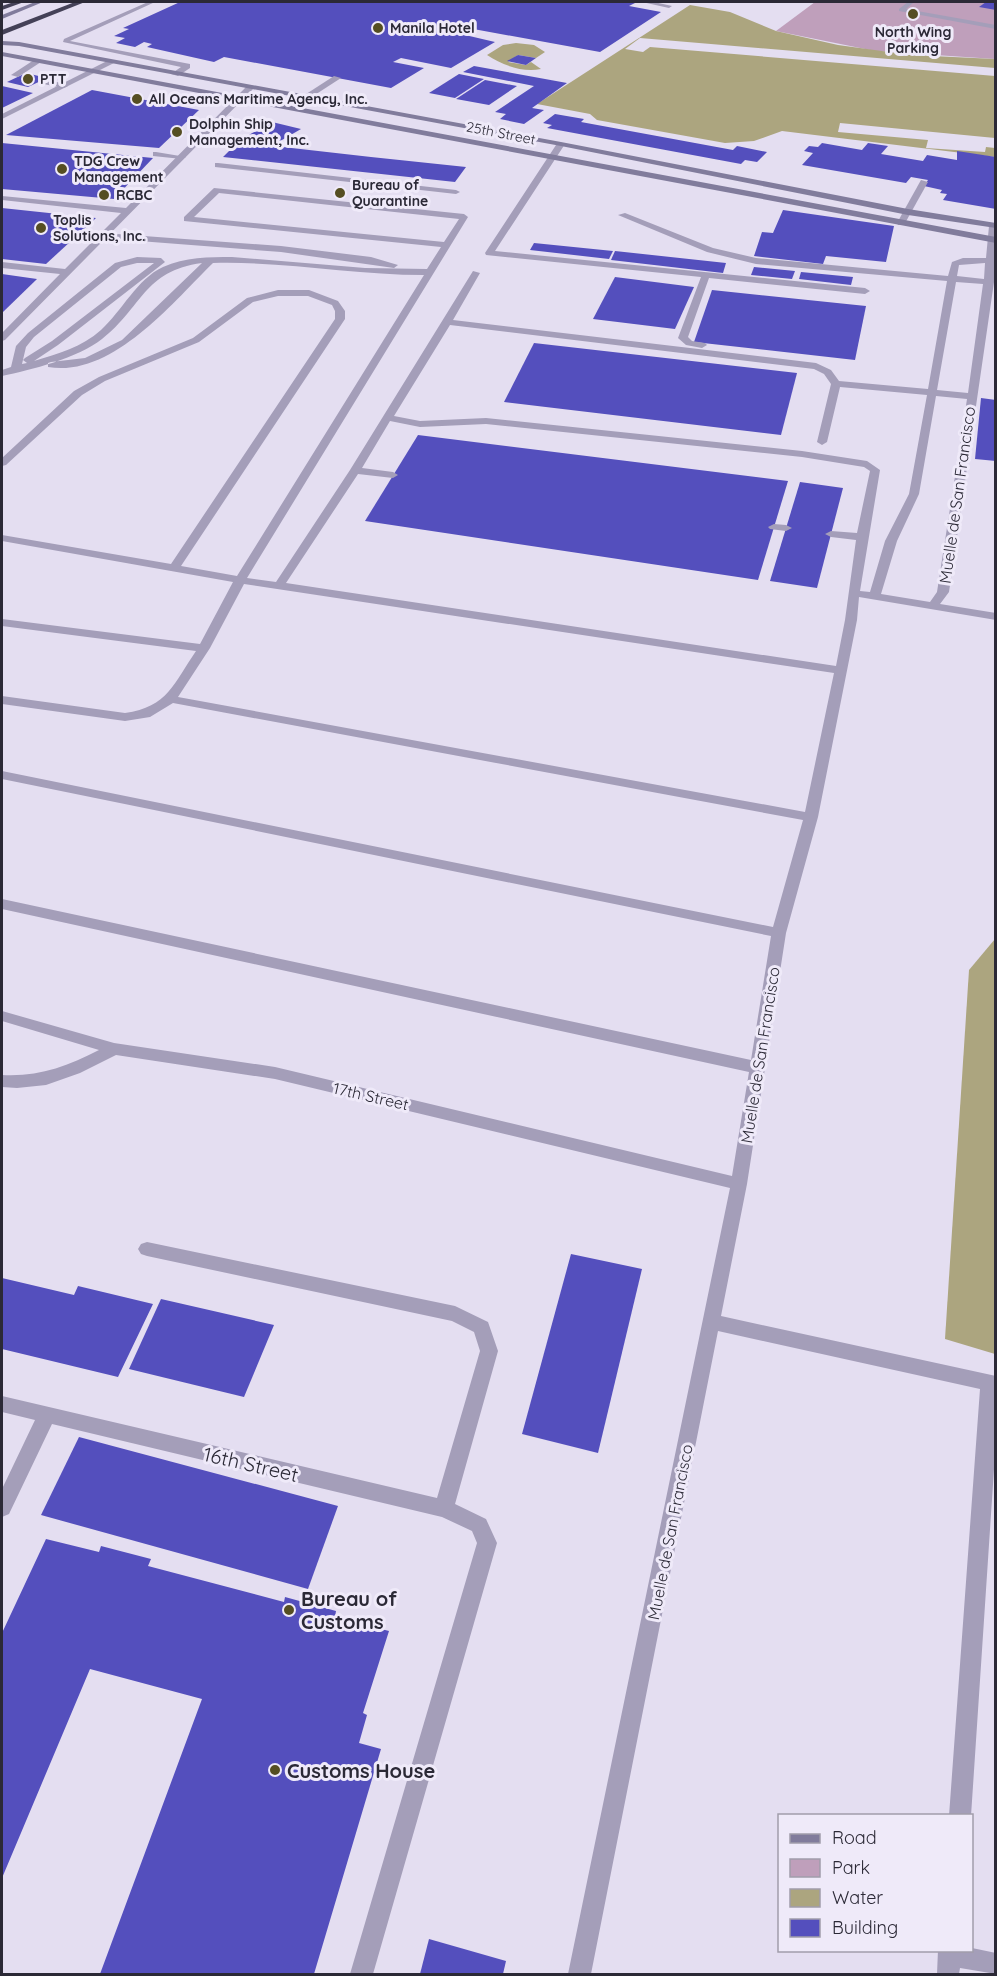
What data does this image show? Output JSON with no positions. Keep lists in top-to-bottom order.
{
  "streets": {
    "street": [
      "25th Street",
      "Muelle de San Francisco",
      "17th Street",
      "16th Street"
    ]
  },
  "crossings": [
    ["25th Street", "Muelle de San Francisco"],
    ["Muelle de San Francisco", "17th Street"]
  ],
  "places": [
    "North Wing Parking",
    "Manila Hotel",
    "PTT",
    "All Oceans Maritime Agency, Inc.",
    "Dolphin Ship Management, Inc.",
    "TDG Crew Management",
    "Bureau of Quarantine",
    "RCBC",
    "Toplis Solutions, Inc.",
    "Bureau of Customs",
    "Customs House"
  ],
  "legend": [
    "Road",
    "Park",
    "Water",
    "Building"
  ]
}
